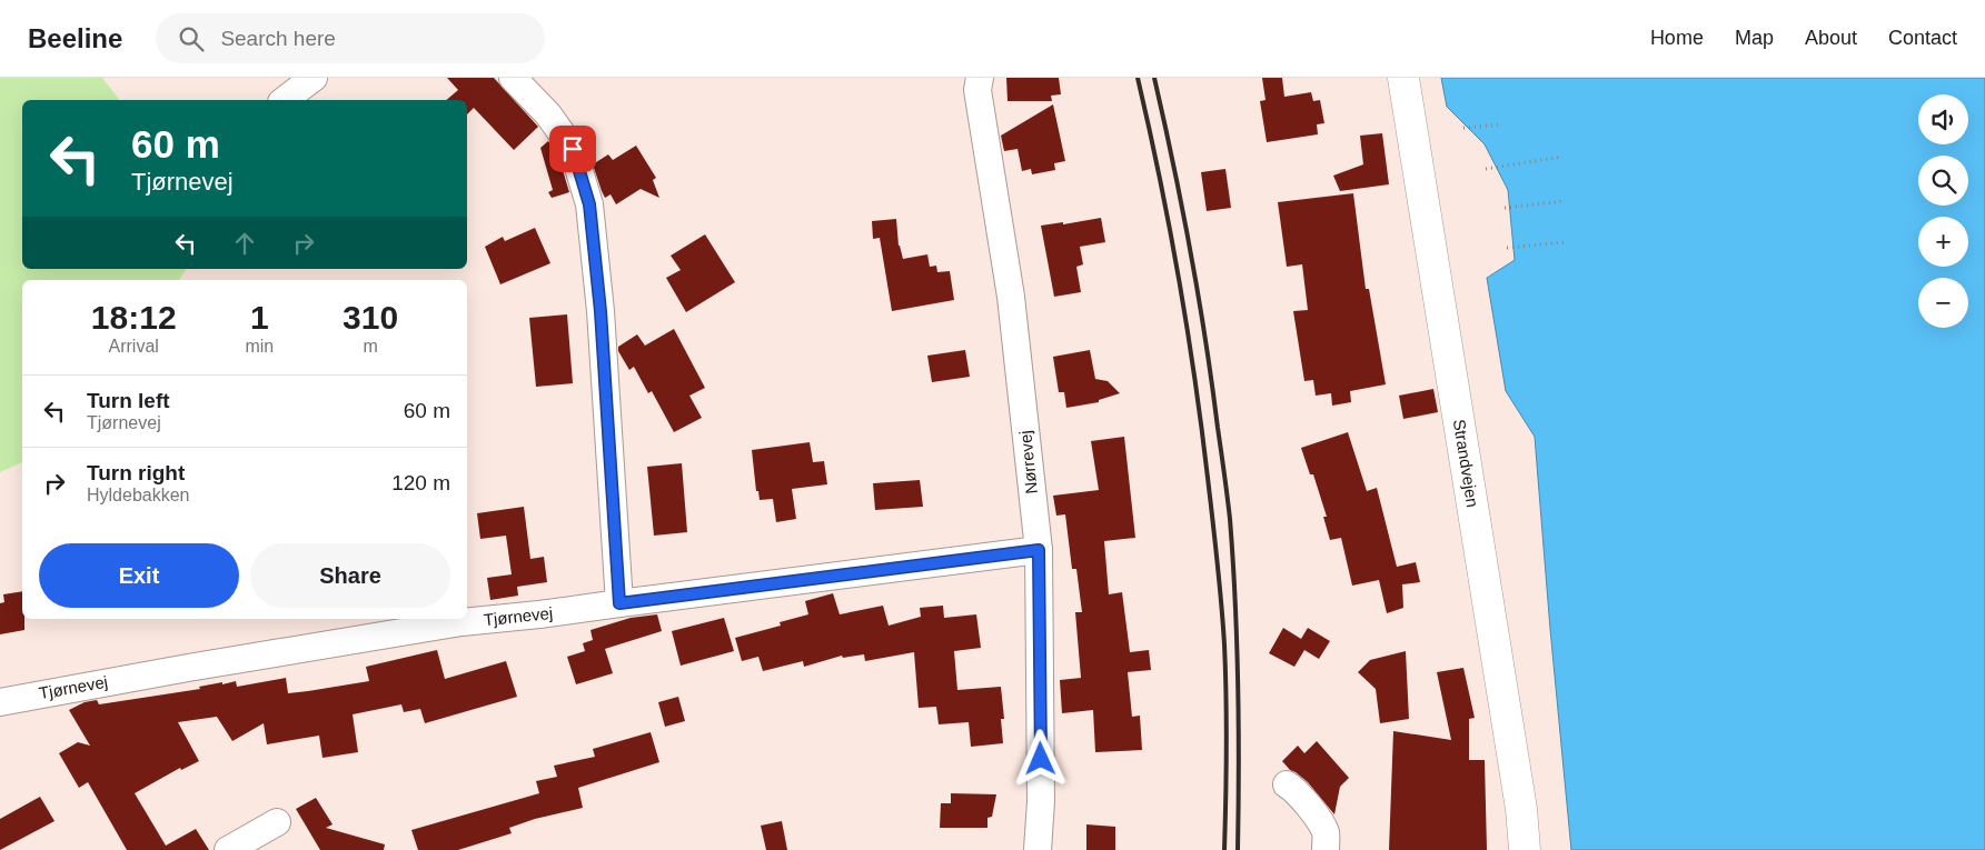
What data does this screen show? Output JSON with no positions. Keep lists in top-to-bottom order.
{
  "streets": {
    "main road": ["Strandvejen"],
    "street": ["Nørrevej", "Tjørnevej"]
  },
  "crossings": [
    ["Nørrevej", "Tjørnevej"]
  ],
  "page": {
    "header": "Beeline",
    "search": "Search here",
    "nav": [
      "Home",
      "Map",
      "About",
      "Contact"
    ],
    "map_buttons": ["+", "−"],
    "turn": ["60 m", "Tjørnevej"],
    "eta": [
      "18:12",
      "Arrival",
      "1",
      "min",
      "310",
      "m"
    ],
    "list": [
      {
        "name": "Turn left",
        "note": "Tjørnevej",
        "value": "60 m"
      },
      {
        "name": "Turn right",
        "note": "Hyldebakken",
        "value": "120 m"
      }
    ],
    "buttons": ["Exit", "Share"]
  }
}
